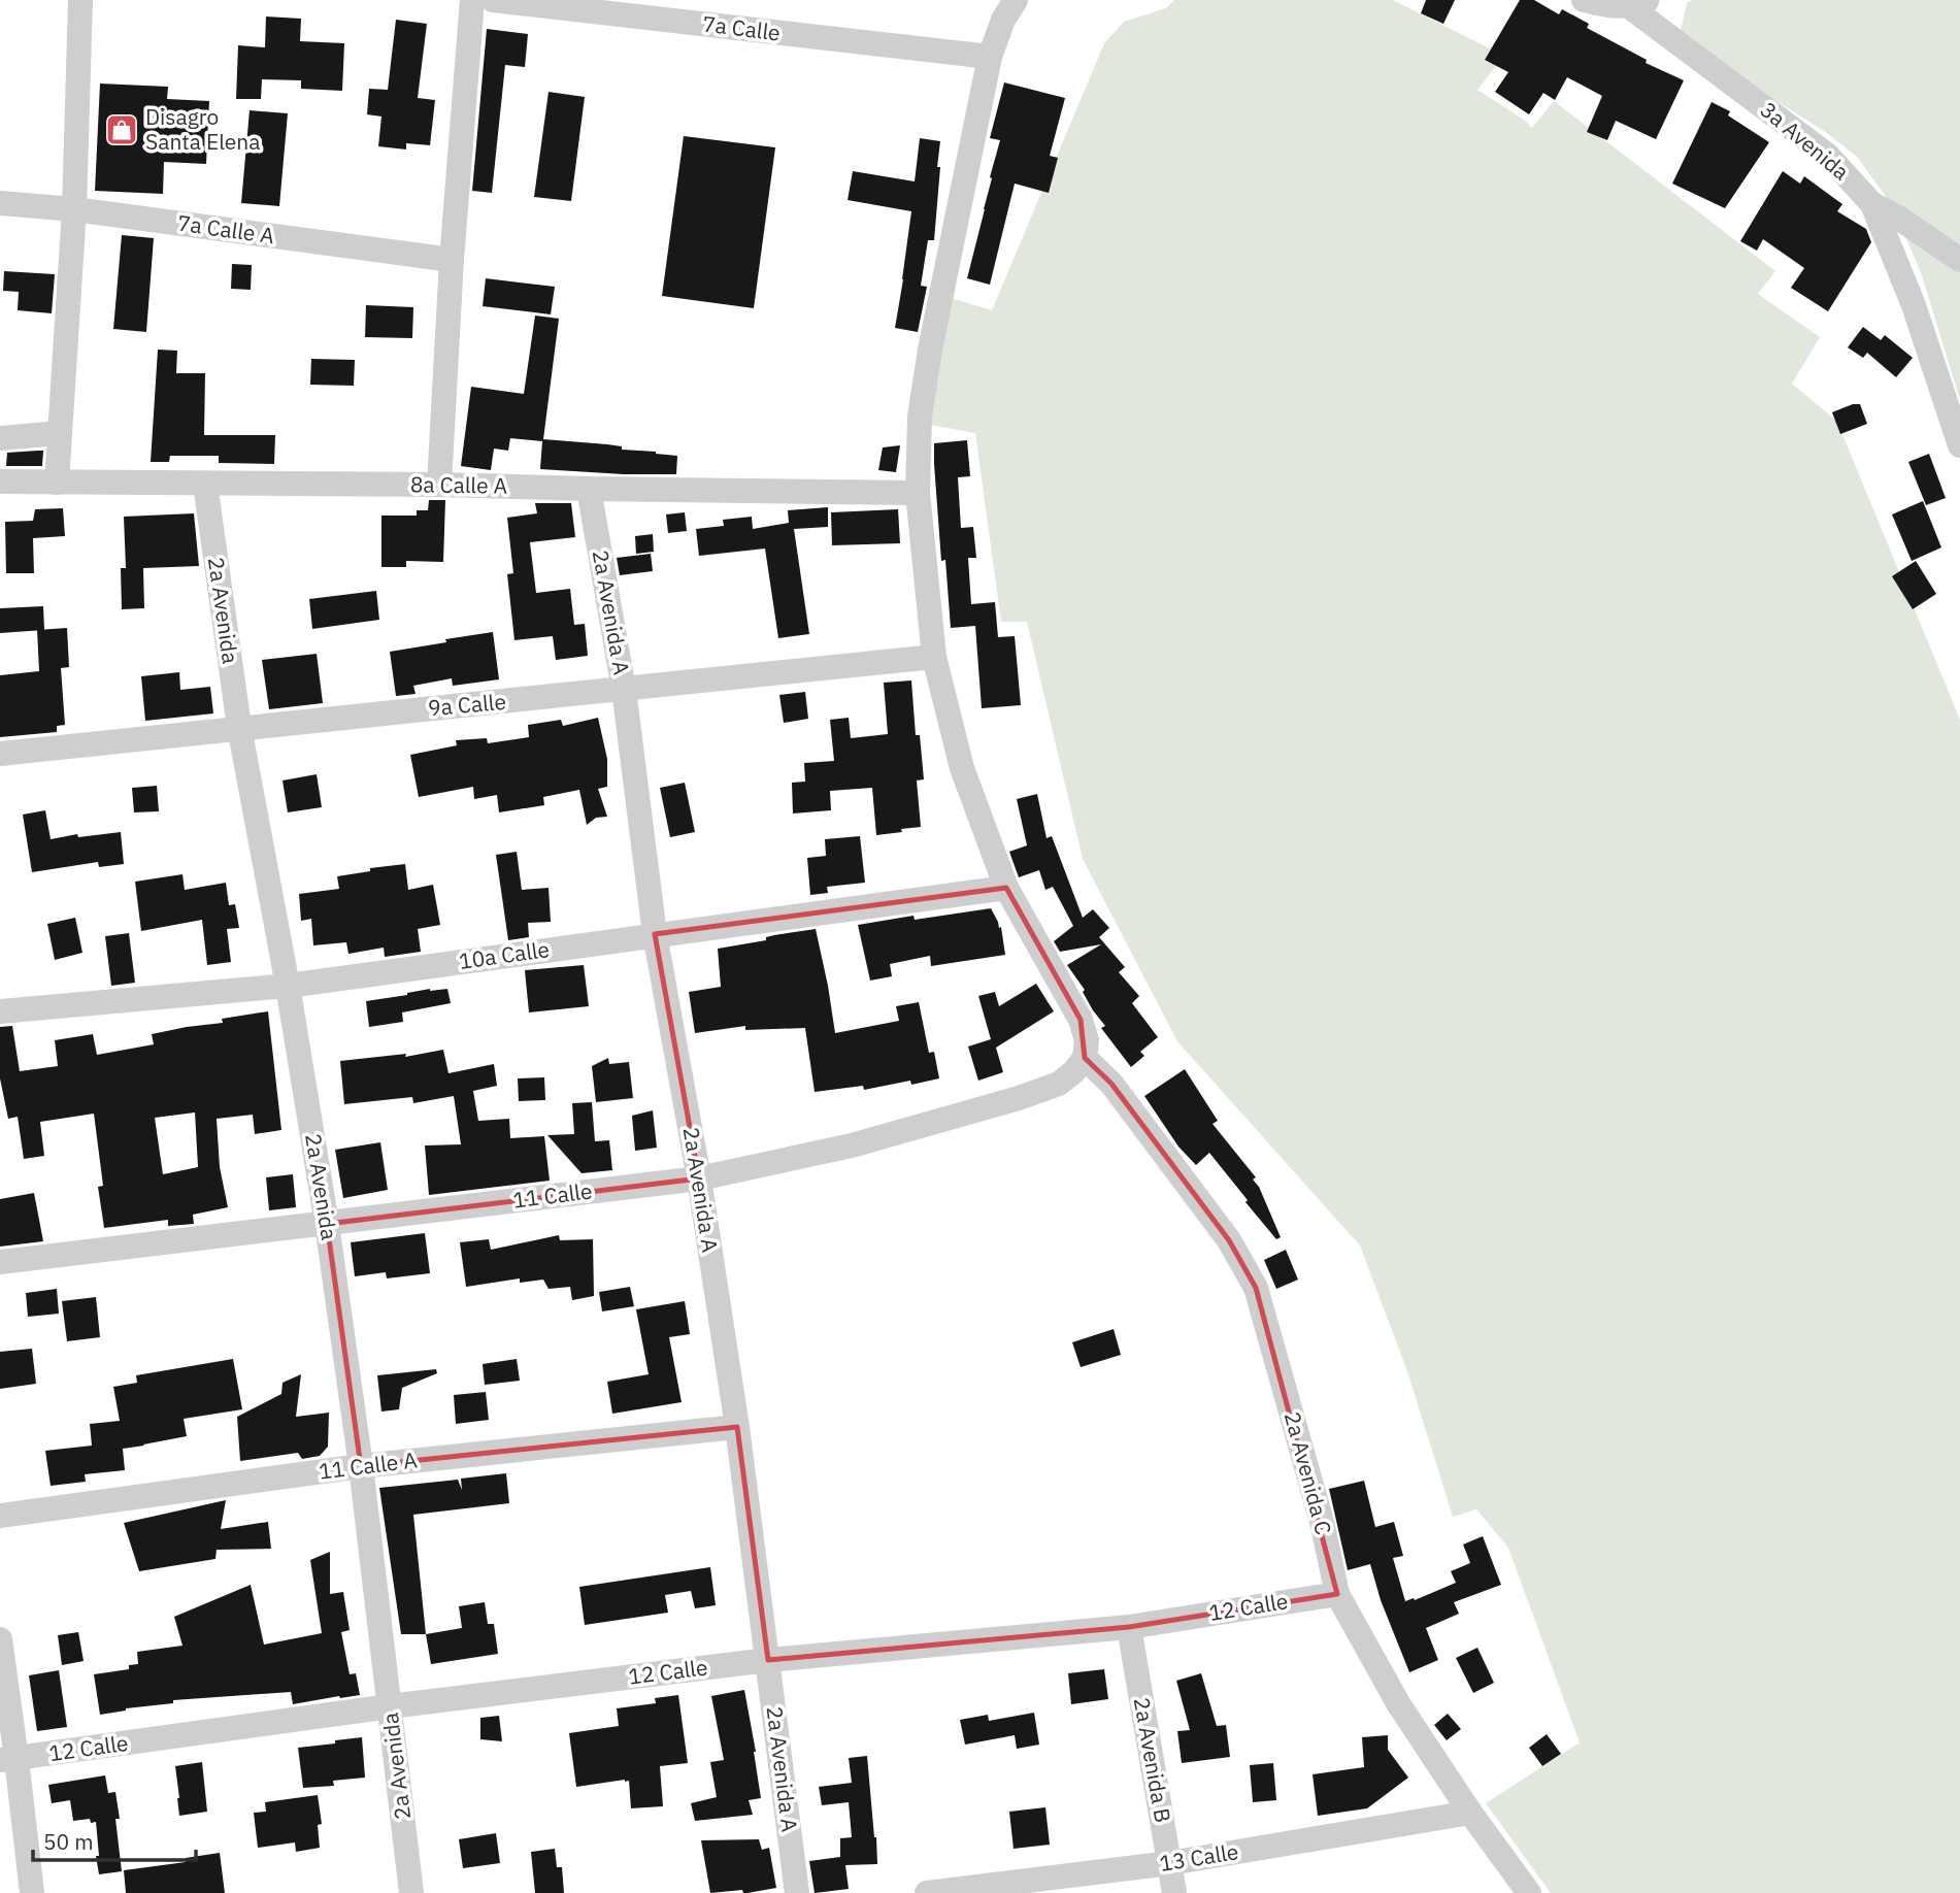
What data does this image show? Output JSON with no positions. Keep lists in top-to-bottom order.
{
  "streets": {
    "street": [
      "7a Calle",
      "3a Avenida",
      "7a Calle A",
      "8a Calle A",
      "2a Avenida",
      "2a Avenida A",
      "9a Calle",
      "10a Calle",
      "11 Calle",
      "11 Calle A",
      "2a Avenida C",
      "12 Calle",
      "2a Avenida B",
      "13 Calle"
    ]
  },
  "crossings": [
    ["8a Calle A", "2a Avenida"],
    ["8a Calle A", "2a Avenida A"],
    ["2a Avenida", "9a Calle"],
    ["2a Avenida", "10a Calle"],
    ["2a Avenida", "11 Calle"],
    ["2a Avenida", "11 Calle A"],
    ["2a Avenida", "12 Calle"],
    ["2a Avenida A", "9a Calle"],
    ["2a Avenida A", "10a Calle"],
    ["2a Avenida A", "11 Calle"],
    ["2a Avenida A", "11 Calle A"],
    ["2a Avenida A", "12 Calle"],
    ["11 Calle", "2a Avenida C"],
    ["2a Avenida C", "12 Calle"],
    ["2a Avenida C", "13 Calle"],
    ["12 Calle", "2a Avenida B"],
    ["2a Avenida B", "13 Calle"]
  ],
  "places": {
    "shop": ["Disagro Santa Elena"]
  },
  "scale_bar": "50 m"
}
